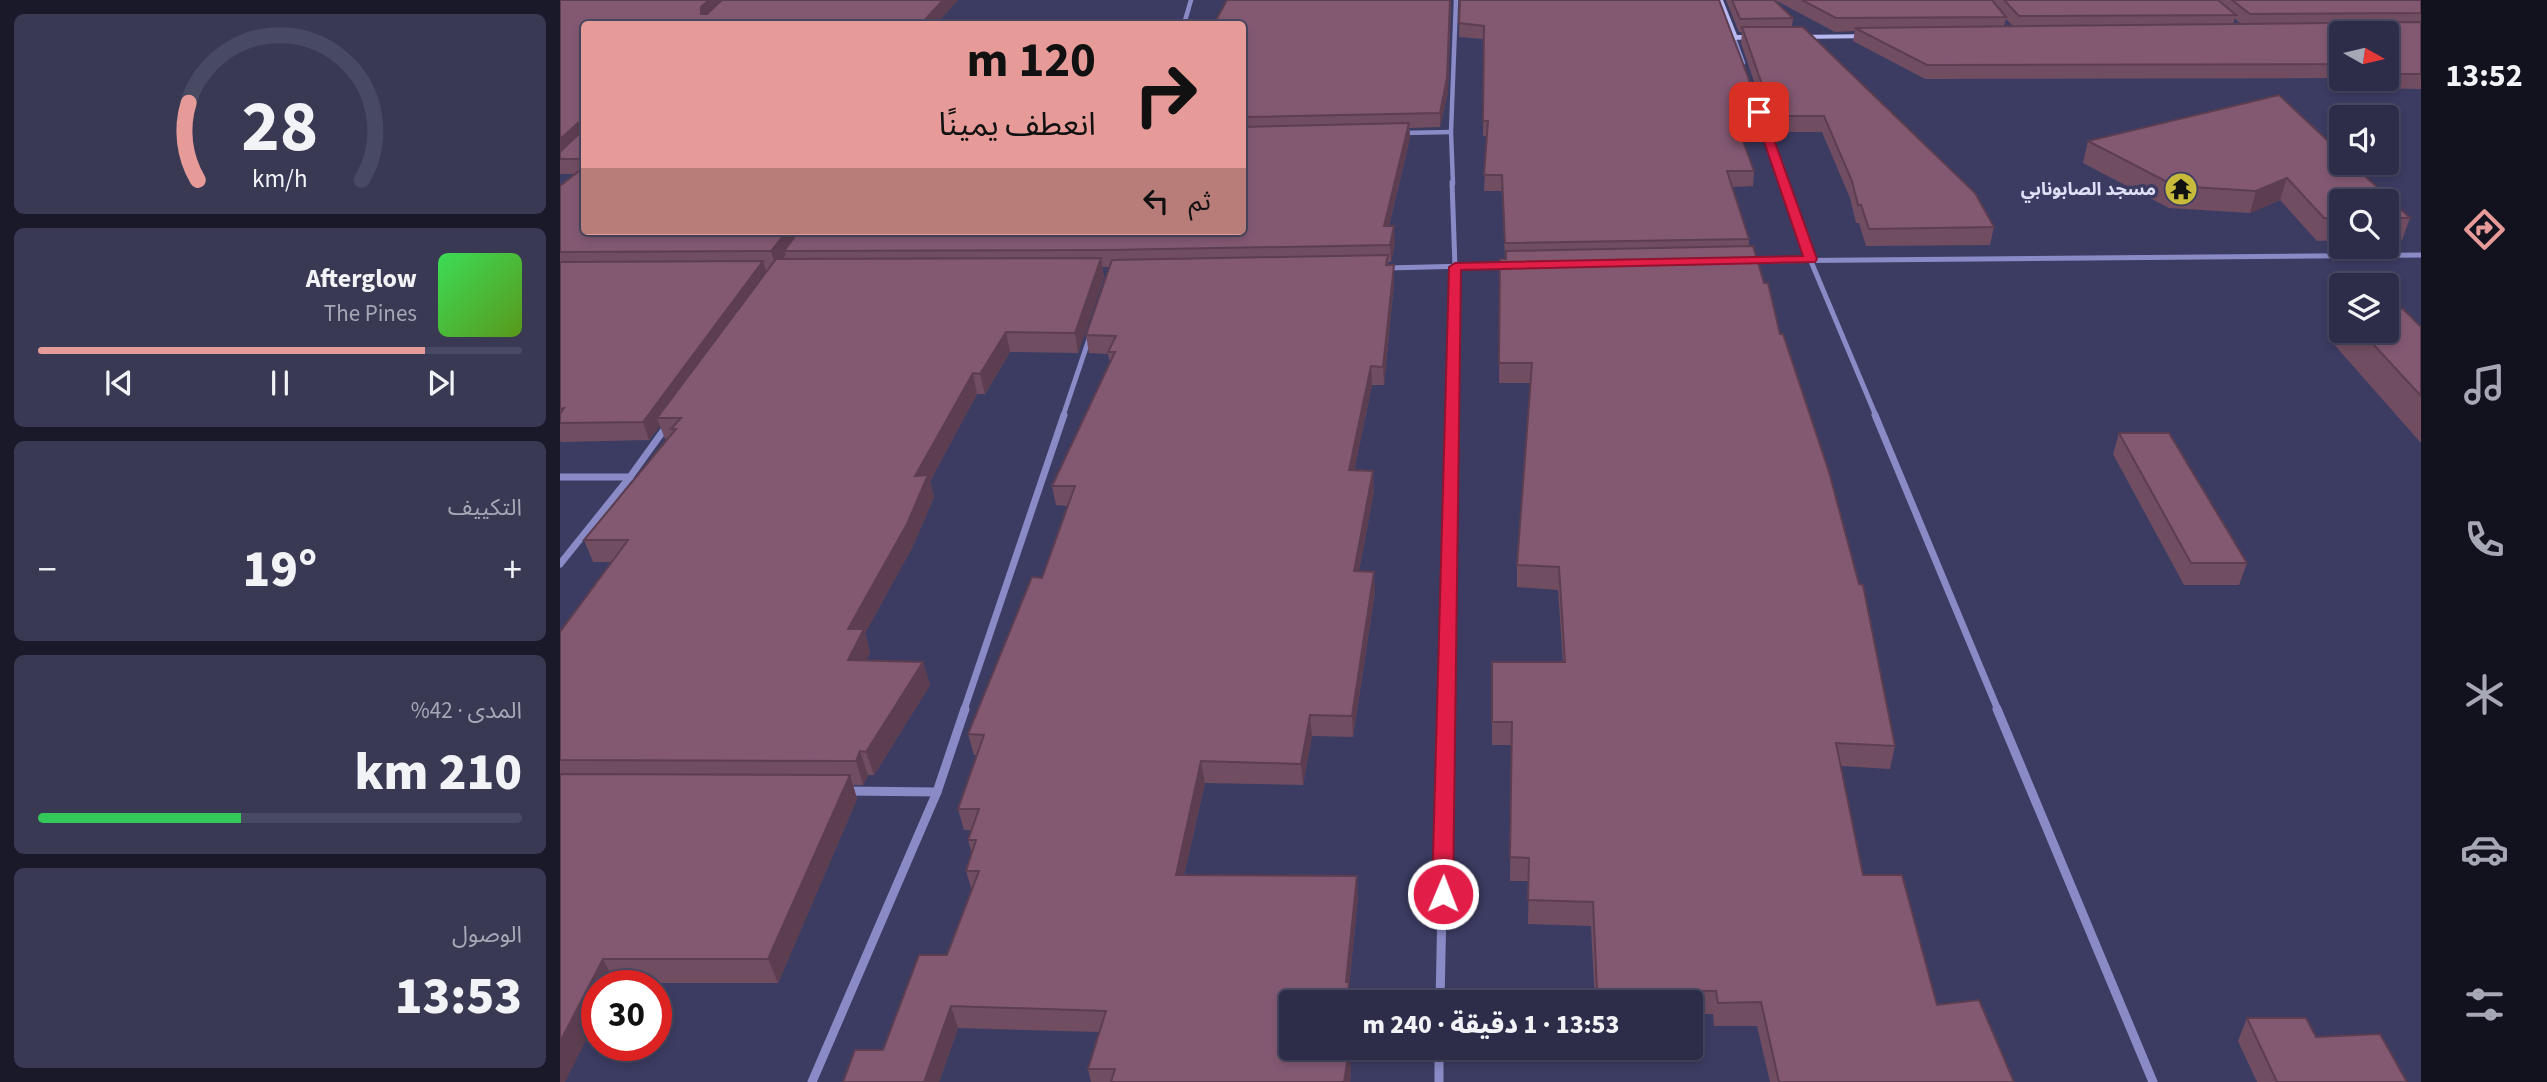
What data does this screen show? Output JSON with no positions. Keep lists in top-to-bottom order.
{
  "places": {
    "temple": ["مسجد الصابونابي"]
  },
  "north": "right",
  "page": {
    "tabs": "13:52",
    "turn": ["120 m", "انعطف يمينًا"],
    "then": "ثم",
    "song": ["Afterglow", "The Pines"],
    "tile": [
      "التكييف",
      ["المدى · 42%", "210 km"],
      ["الوصول", "13:53"]
    ],
    "heat": ["−", "19°", "+"],
    "limit": "30",
    "trip": "13:53 · 1 دقيقة · 240 m",
    "gauge": ["28", "km/h"]
  }
}
